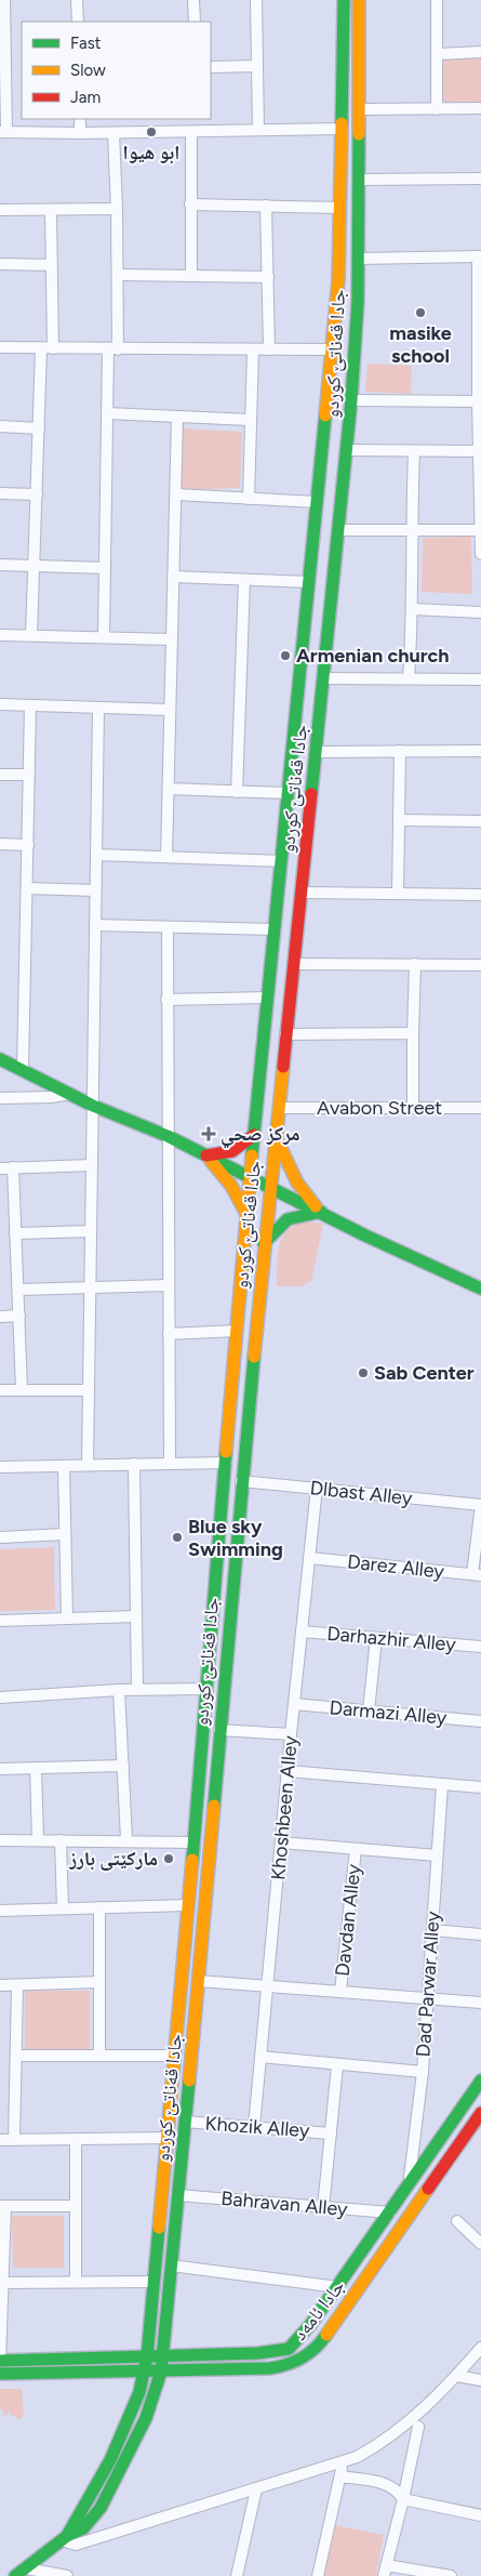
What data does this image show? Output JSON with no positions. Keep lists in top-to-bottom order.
{
  "streets": {
    "street": [
      "جادا قەناتێ کوردو",
      "Avabon Street",
      "Dlbast Alley",
      "Darez Alley",
      "Darhazhir Alley",
      "Darmazi Alley",
      "Khoshbeen Alley",
      "Davdan Alley",
      "Dad Parwar Alley",
      "Khozik Alley",
      "Bahravan Alley",
      "جادا ئامەد"
    ]
  },
  "crossings": [
    ["جادا قەناتێ کوردو", "Avabon Street"],
    ["جادا قەناتێ کوردو", "Dlbast Alley"],
    ["جادا قەناتێ کوردو", "Khozik Alley"],
    ["جادا قەناتێ کوردو", "Bahravan Alley"],
    ["جادا قەناتێ کوردو", "جادا ئامەد"],
    ["Dlbast Alley", "Khoshbeen Alley"],
    ["Darez Alley", "Khoshbeen Alley"],
    ["Darhazhir Alley", "Khoshbeen Alley"],
    ["Darmazi Alley", "Khoshbeen Alley"],
    ["Khoshbeen Alley", "Davdan Alley"],
    ["Khoshbeen Alley", "Khozik Alley"],
    ["Davdan Alley", "Dad Parwar Alley"],
    ["Dad Parwar Alley", "جادا ئامەد"],
    ["Bahravan Alley", "جادا ئامەد"]
  ],
  "places": {
    "other": [
      "ابو هيوا",
      "masike school",
      "Armenian church",
      "Sab Center",
      "Blue sky Swimming",
      "مارکێتی بارز"
    ],
    "health": ["مركز صحي"]
  },
  "legend": ["Fast", "Slow", "Jam"]
}
